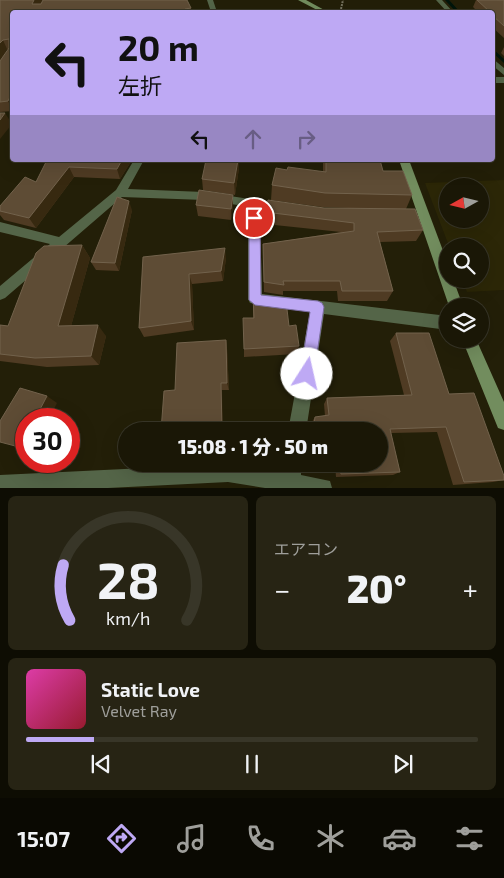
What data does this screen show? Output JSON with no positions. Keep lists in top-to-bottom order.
{
  "north": "left",
  "page": {
    "turn": ["20 m", "左折"],
    "limit": "30",
    "trip": "15:08 · 1 分 · 50 m",
    "tile": "エアコン",
    "heat": ["−", "20°", "+"],
    "song": ["Static Love", "Velvet Ray"],
    "tabs": "15:07",
    "gauge": ["28", "km/h"]
  }
}
